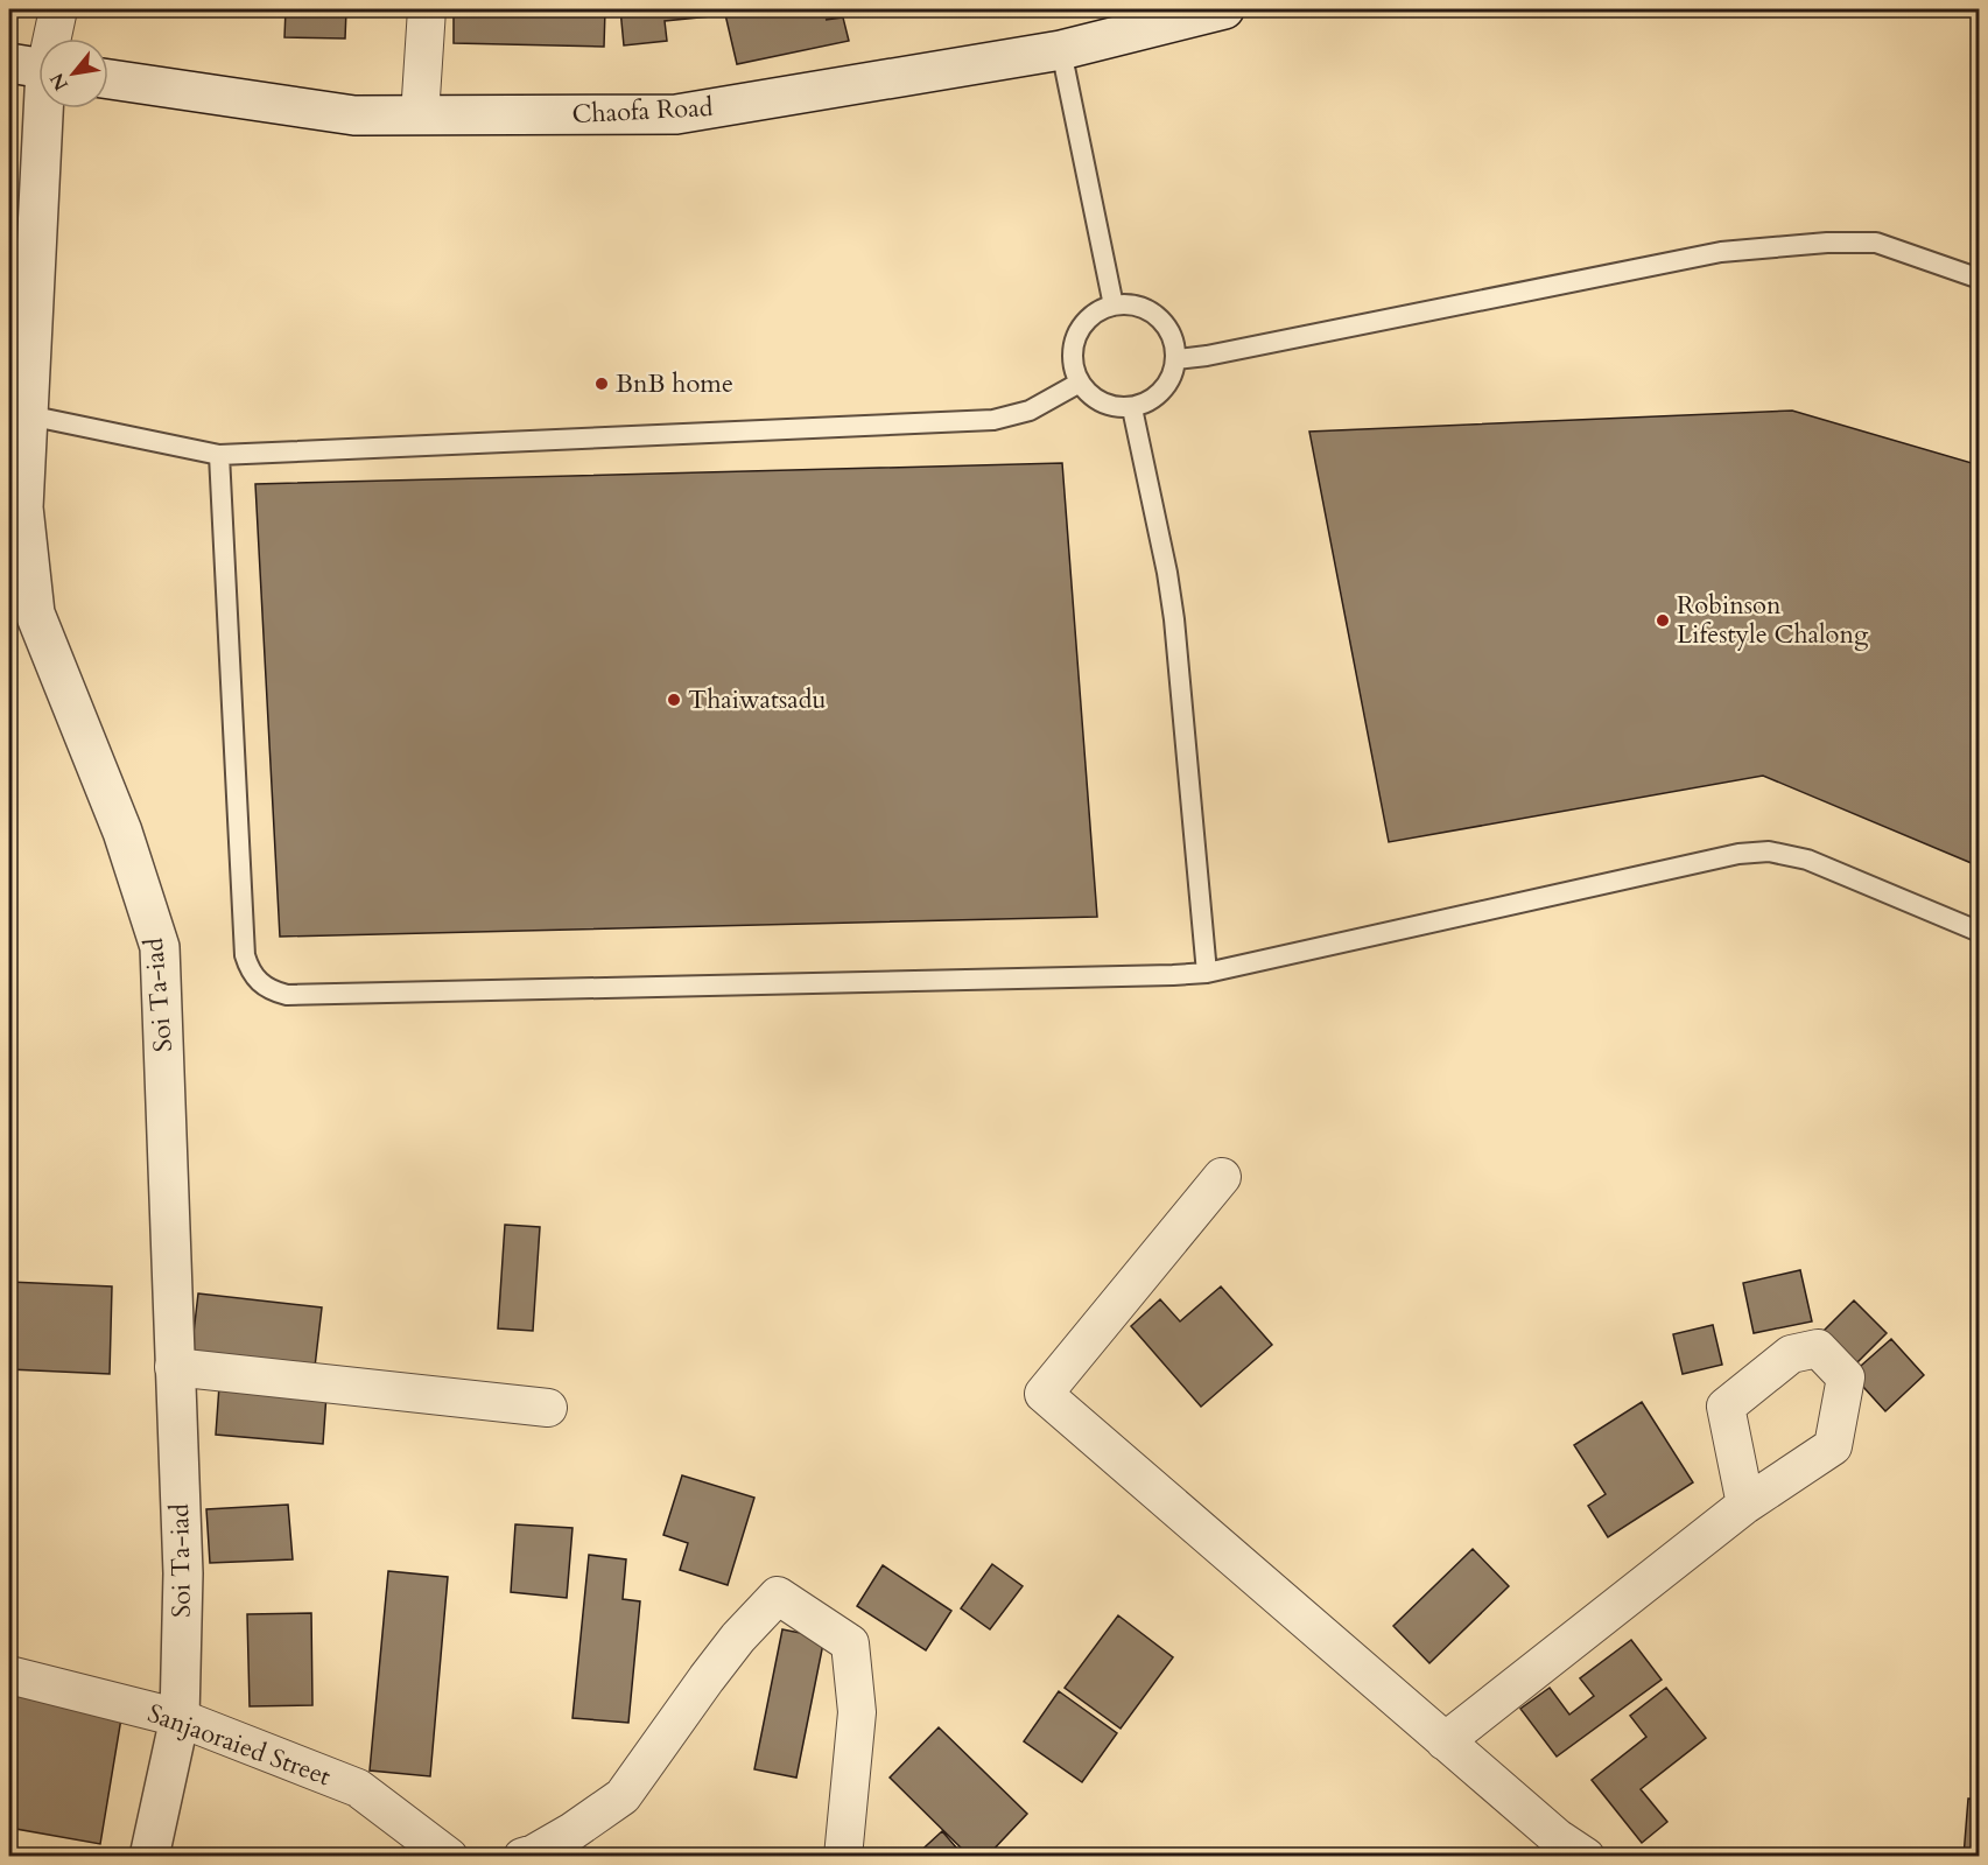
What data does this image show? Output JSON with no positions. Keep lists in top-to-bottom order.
{
  "streets": {
    "street": ["Chaofa Road", "Soi Ta-iad", "Sanjaoraied Street"]
  },
  "crossings": [
    ["Soi Ta-iad", "Sanjaoraied Street"]
  ],
  "places": ["BnB home", "Robinson Lifestyle Chalong", "Thaiwatsadu"],
  "north": "bottom left"
}
